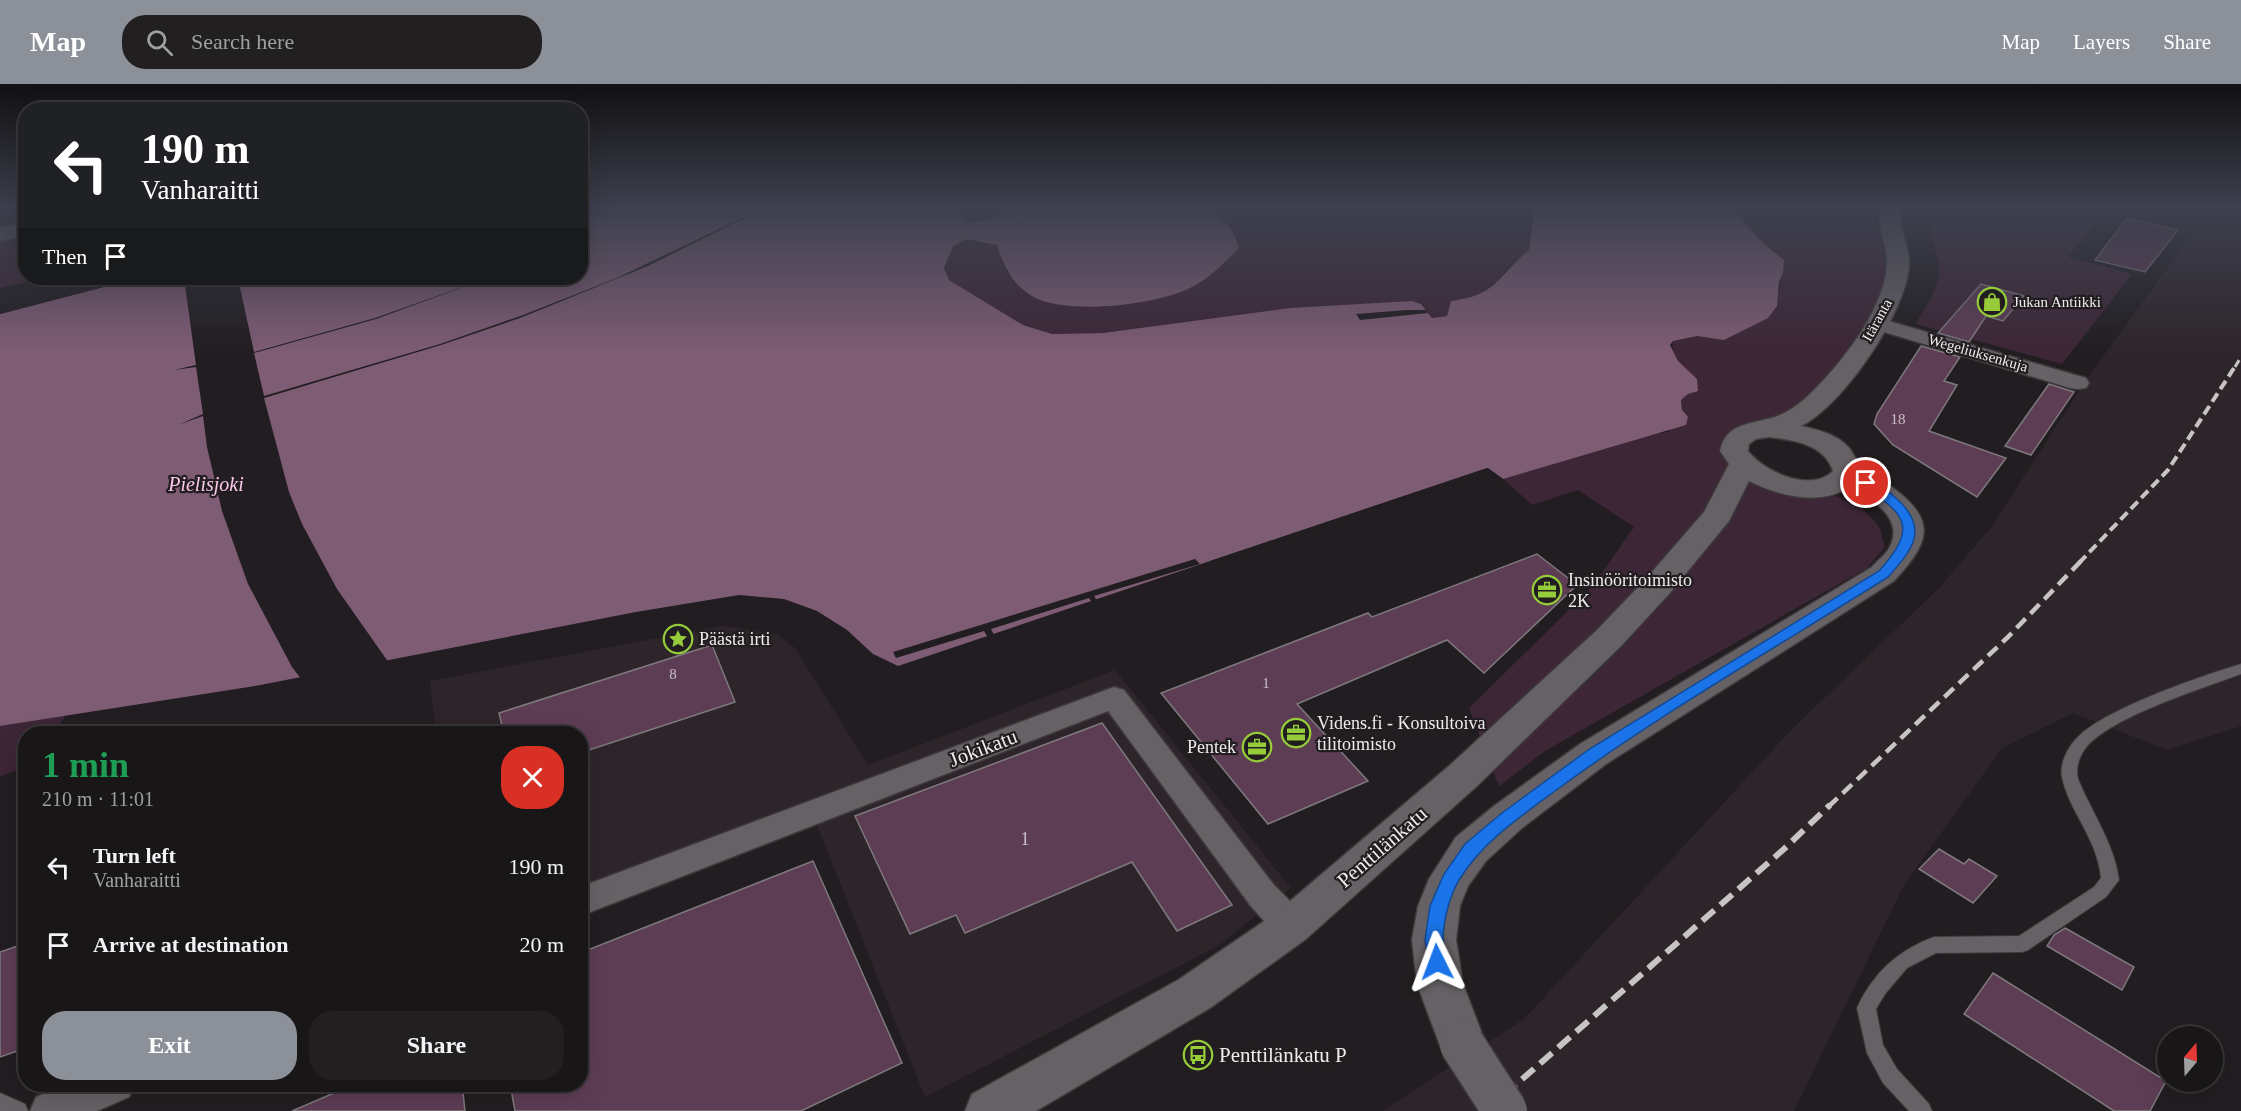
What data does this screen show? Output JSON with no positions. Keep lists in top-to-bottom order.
{
  "streets": {
    "street": [
      "Itäranta",
      "Wegeliuksenkuja",
      "Jokikatu",
      "Penttilänkatu"
    ]
  },
  "crossings": [
    ["Itäranta", "Wegeliuksenkuja"],
    ["Itäranta", "Penttilänkatu"],
    ["Jokikatu", "Penttilänkatu"]
  ],
  "water": ["Pielisjoki"],
  "places": {
    "shop": ["Jukan Antiikki"],
    "office": ["Insinööritoimisto 2K", "Videns.fi - Konsultoiva tilitoimisto", "Pentek"],
    "place": ["Päästä irti"],
    "bus stop": ["Penttilänkatu P"]
  },
  "house_numbers": [
    "18",
    "8",
    "1",
    "1"
  ],
  "north": "top",
  "page": {
    "header": "Map",
    "search": "Search here",
    "nav": ["Map", "Layers", "Share"],
    "turn": ["190 m", "Vanharaitti"],
    "then": "Then",
    "heading": ["1 min", "210 m · 11:01"],
    "list": [
      {
        "name": "Turn left",
        "note": "Vanharaitti",
        "value": "190 m"
      },
      {
        "name": "Arrive at destination",
        "value": "20 m"
      }
    ],
    "buttons": ["Exit", "Share"]
  }
}
